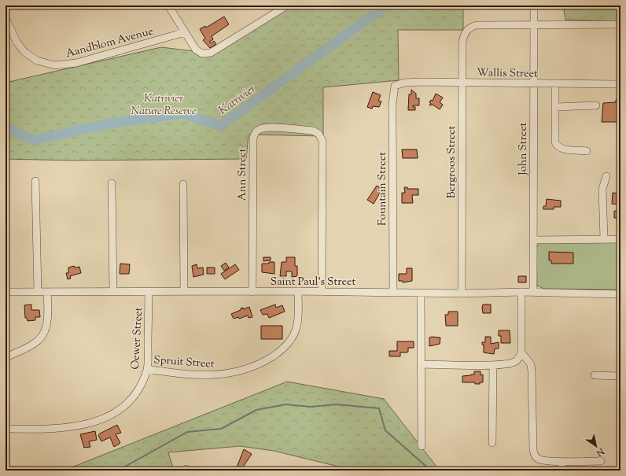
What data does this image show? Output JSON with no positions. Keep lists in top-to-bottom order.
{
  "streets": {
    "street": [
      "Aandblom Avenue",
      "Wallis Street",
      "John Street",
      "Bergroos Street",
      "Ann Street",
      "Fountain Street",
      "Saint Paul's Street",
      "Oewer Street",
      "Spruit Street"
    ]
  },
  "crossings": [
    ["Wallis Street", "John Street"],
    ["Wallis Street", "Bergroos Street"],
    ["Wallis Street", "Fountain Street"],
    ["John Street", "Bergroos Street"],
    ["John Street", "Saint Paul's Street"],
    ["Bergroos Street", "Saint Paul's Street"],
    ["Ann Street", "Saint Paul's Street"],
    ["Fountain Street", "Saint Paul's Street"],
    ["Saint Paul's Street", "Oewer Street"],
    ["Saint Paul's Street", "Spruit Street"],
    ["Oewer Street", "Spruit Street"]
  ],
  "water": ["Katrivier"],
  "parks": ["Katrivier Nature Reserve"],
  "north": "bottom right"
}
